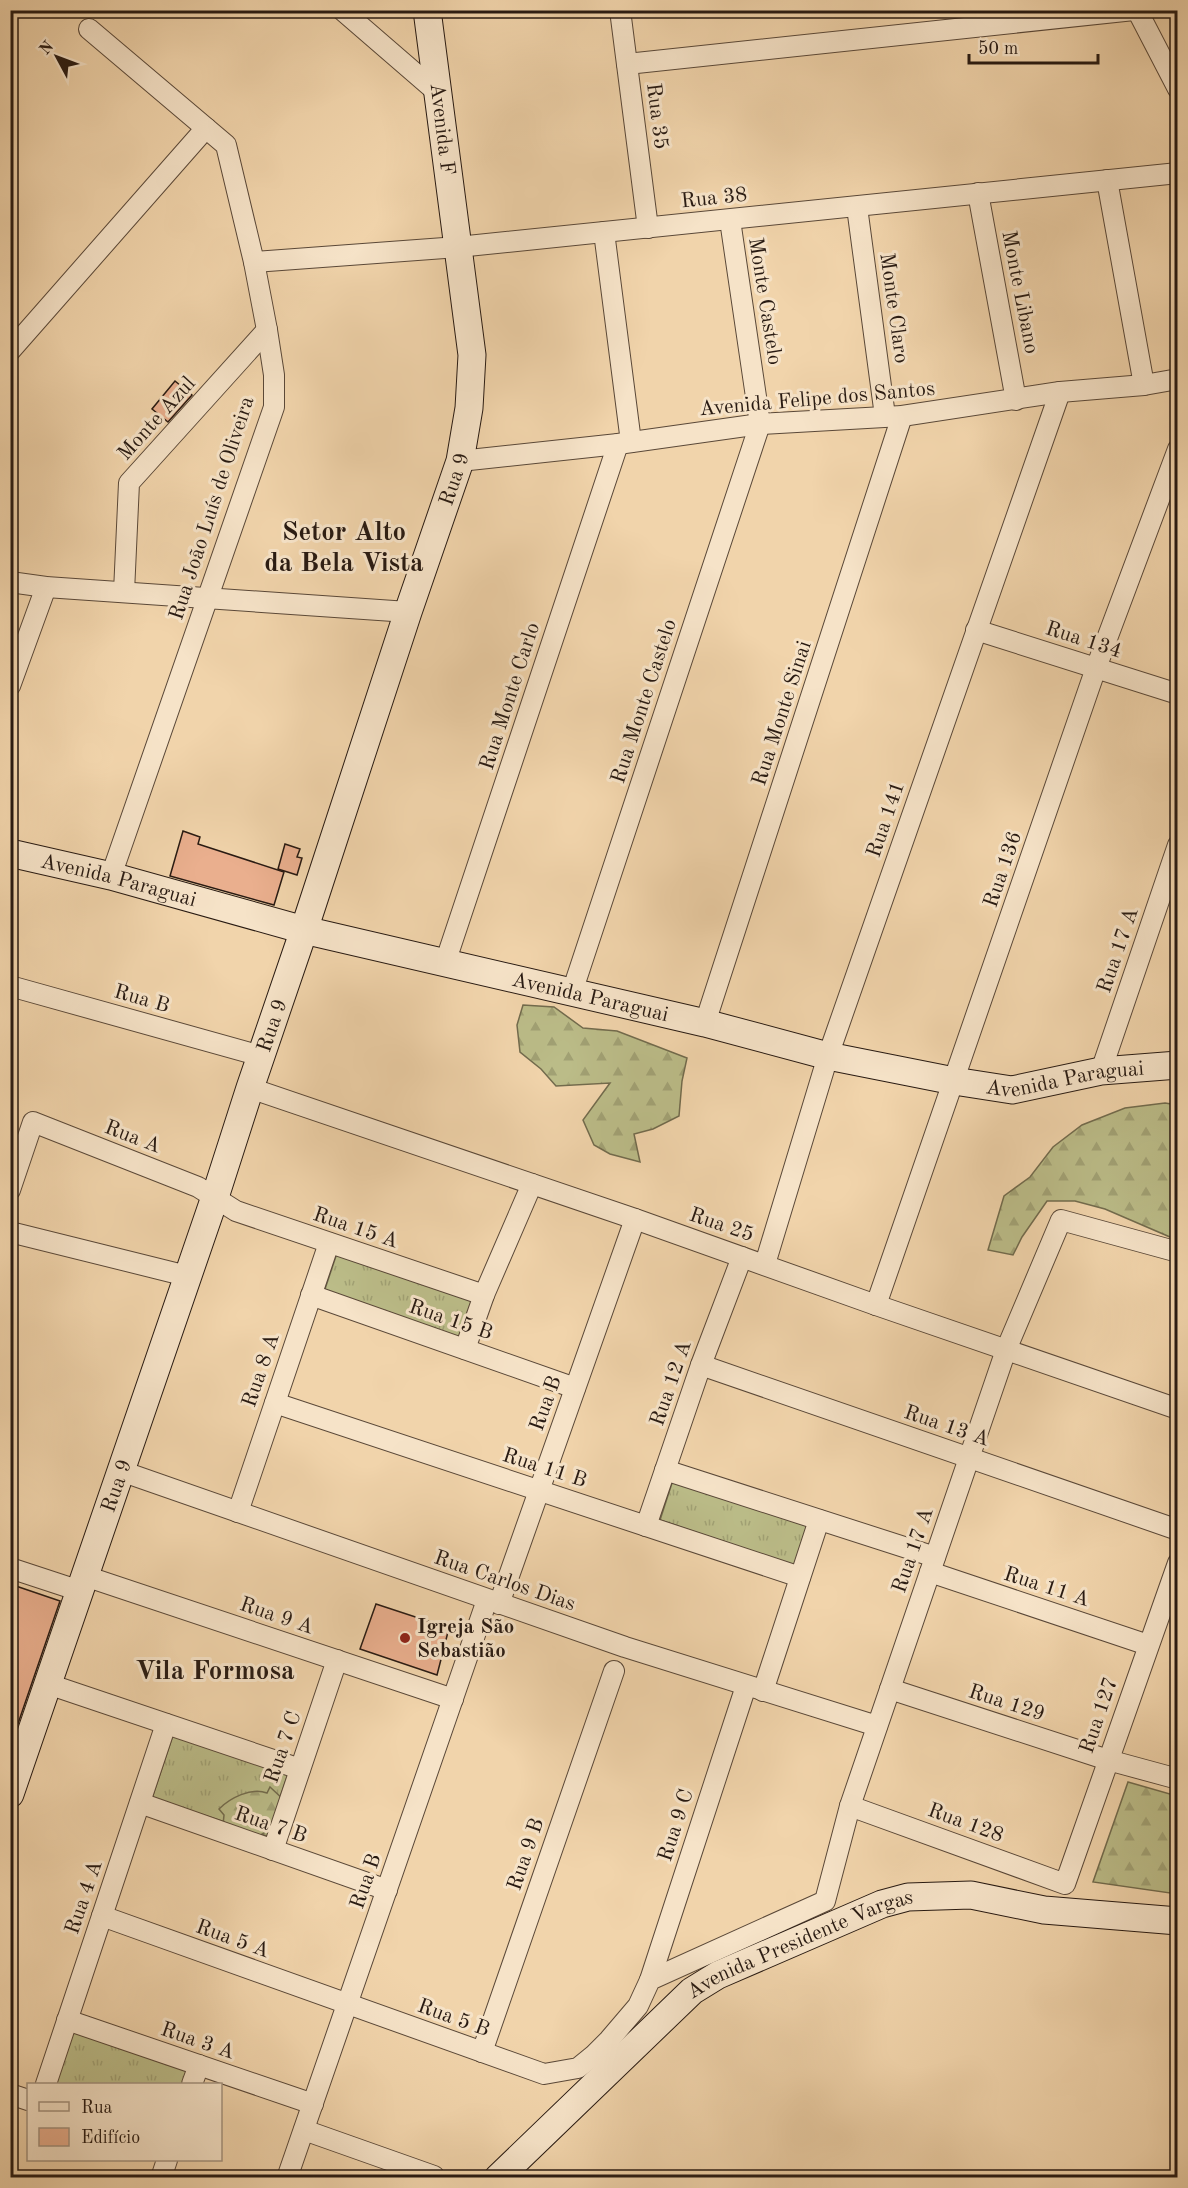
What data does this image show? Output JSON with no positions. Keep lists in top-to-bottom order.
{
  "streets": {
    "street": [
      "Rua 35",
      "Avenida F",
      "Rua 38",
      "Monte Libano",
      "Monte Castelo",
      "Monte Claro",
      "Avenida Felipe dos Santos",
      "Monte Azul",
      "Rua 9",
      "Rua João Luís de Oliveira",
      "Rua 134",
      "Rua Monte Carlo",
      "Rua Monte Castelo",
      "Rua Monte Sinai",
      "Rua 141",
      "Rua 136",
      "Avenida Paraguai",
      "Rua 17 A",
      "Rua B",
      "Rua A",
      "Rua 25",
      "Rua 15 A",
      "Rua 15 B",
      "Rua 8 A",
      "Rua 12 A",
      "Rua 13 A",
      "Rua 11 B",
      "Rua Carlos Dias",
      "Rua 11 A",
      "Rua 9 A",
      "Rua 129",
      "Rua 127",
      "Rua 7 C",
      "Rua 128",
      "Rua 7 B",
      "Rua 9 C",
      "Rua 9 B",
      "Rua 4 A",
      "Rua 5 A",
      "Avenida Presidente Vargas",
      "Rua 5 B",
      "Rua 3 A"
    ]
  },
  "crossings": [
    ["Rua 35", "Rua 38"],
    ["Avenida F", "Rua 38"],
    ["Avenida F", "Rua 9"],
    ["Rua 38", "Monte Libano"],
    ["Rua 38", "Monte Castelo"],
    ["Rua 38", "Monte Claro"],
    ["Rua 38", "Rua 9"],
    ["Rua 38", "Rua João Luís de Oliveira"],
    ["Rua 38", "Rua Monte Carlo"],
    ["Monte Libano", "Avenida Felipe dos Santos"],
    ["Monte Castelo", "Avenida Felipe dos Santos"],
    ["Monte Castelo", "Rua Monte Castelo"],
    ["Monte Claro", "Avenida Felipe dos Santos"],
    ["Monte Claro", "Rua Monte Sinai"],
    ["Avenida Felipe dos Santos", "Rua 9"],
    ["Avenida Felipe dos Santos", "Rua Monte Carlo"],
    ["Avenida Felipe dos Santos", "Rua Monte Castelo"],
    ["Avenida Felipe dos Santos", "Rua Monte Sinai"],
    ["Avenida Felipe dos Santos", "Rua 141"],
    ["Monte Azul", "Rua João Luís de Oliveira"],
    ["Rua 9", "Avenida Paraguai"],
    ["Rua 9", "Rua B"],
    ["Rua 9", "Rua A"],
    ["Rua 9", "Rua 25"],
    ["Rua 9", "Rua 15 A"],
    ["Rua 9", "Rua Carlos Dias"],
    ["Rua 9", "Rua 9 A"],
    ["Rua João Luís de Oliveira", "Avenida Paraguai"],
    ["Rua 134", "Rua 141"],
    ["Rua 134", "Rua 136"],
    ["Rua Monte Carlo", "Avenida Paraguai"],
    ["Rua Monte Castelo", "Avenida Paraguai"],
    ["Rua Monte Sinai", "Avenida Paraguai"],
    ["Rua 141", "Avenida Paraguai"],
    ["Rua 141", "Rua 25"],
    ["Rua 136", "Avenida Paraguai"],
    ["Rua 136", "Rua 25"],
    ["Avenida Paraguai", "Rua 17 A"],
    ["Rua 17 A", "Rua 25"],
    ["Rua 17 A", "Rua 13 A"],
    ["Rua 17 A", "Rua Carlos Dias"],
    ["Rua 17 A", "Rua 11 A"],
    ["Rua 17 A", "Rua 129"],
    ["Rua 17 A", "Rua 128"],
    ["Rua 17 A", "Rua 9 C"],
    ["Rua B", "Rua 25"],
    ["Rua B", "Rua 15 B"],
    ["Rua B", "Rua 11 B"],
    ["Rua B", "Rua Carlos Dias"],
    ["Rua B", "Rua 9 A"],
    ["Rua B", "Rua 7 B"],
    ["Rua B", "Rua 5 A"],
    ["Rua B", "Rua 5 B"],
    ["Rua B", "Rua 3 A"],
    ["Rua A", "Rua 15 A"],
    ["Rua 25", "Rua 12 A"],
    ["Rua 15 A", "Rua 8 A"],
    ["Rua 15 B", "Rua 8 A"],
    ["Rua 8 A", "Rua 11 B"],
    ["Rua 8 A", "Rua Carlos Dias"],
    ["Rua 12 A", "Rua 13 A"],
    ["Rua 12 A", "Rua 11 B"],
    ["Rua 11 B", "Rua 9 C"],
    ["Rua Carlos Dias", "Rua 9 C"],
    ["Rua 11 A", "Rua 127"],
    ["Rua 9 A", "Rua 7 C"],
    ["Rua 129", "Rua 127"],
    ["Rua 127", "Rua 128"],
    ["Rua 7 C", "Rua 7 B"],
    ["Rua 7 B", "Rua 4 A"],
    ["Rua 9 C", "Rua 5 B"],
    ["Rua 9 B", "Rua 5 B"],
    ["Rua 4 A", "Rua 5 A"],
    ["Rua 4 A", "Rua 3 A"],
    ["Rua 5 A", "Rua 5 B"]
  ],
  "districts": ["Setor Alto da Bela Vista", "Vila Formosa"],
  "places": ["Igreja São Sebastião"],
  "legend": ["Rua", "Edifício"],
  "scale_bar": "50 m",
  "north": "top left"
}
